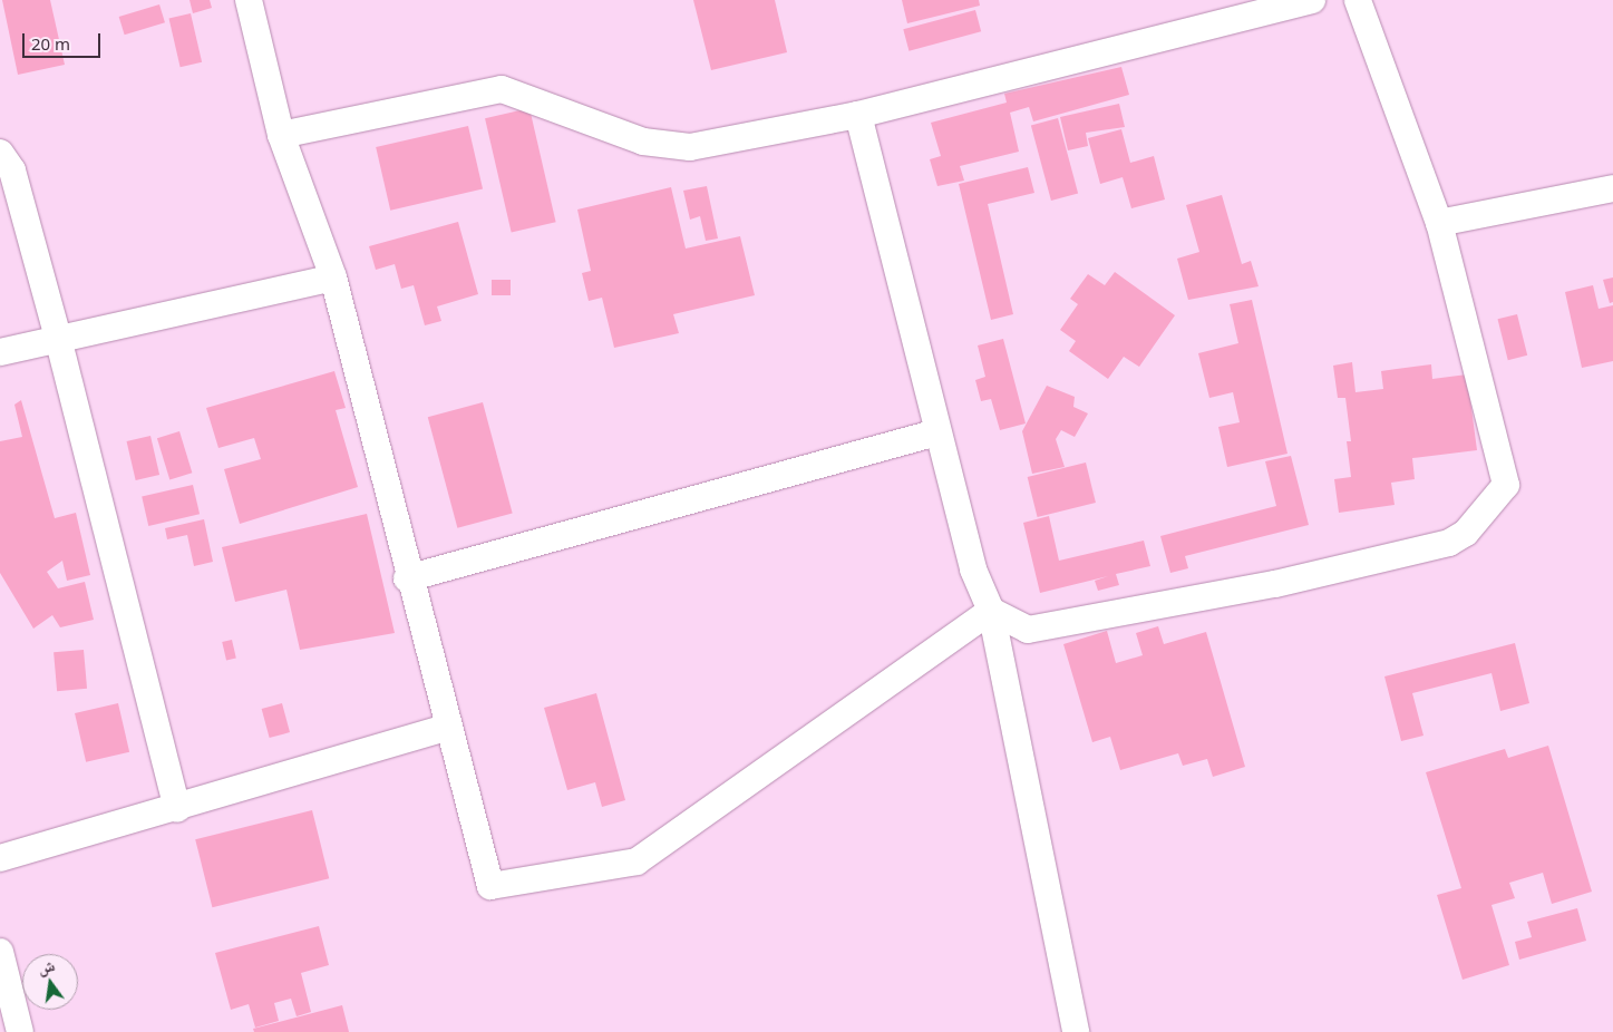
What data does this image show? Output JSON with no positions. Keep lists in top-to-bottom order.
{
  "scale_bar": "20 m",
  "north": "top"
}
